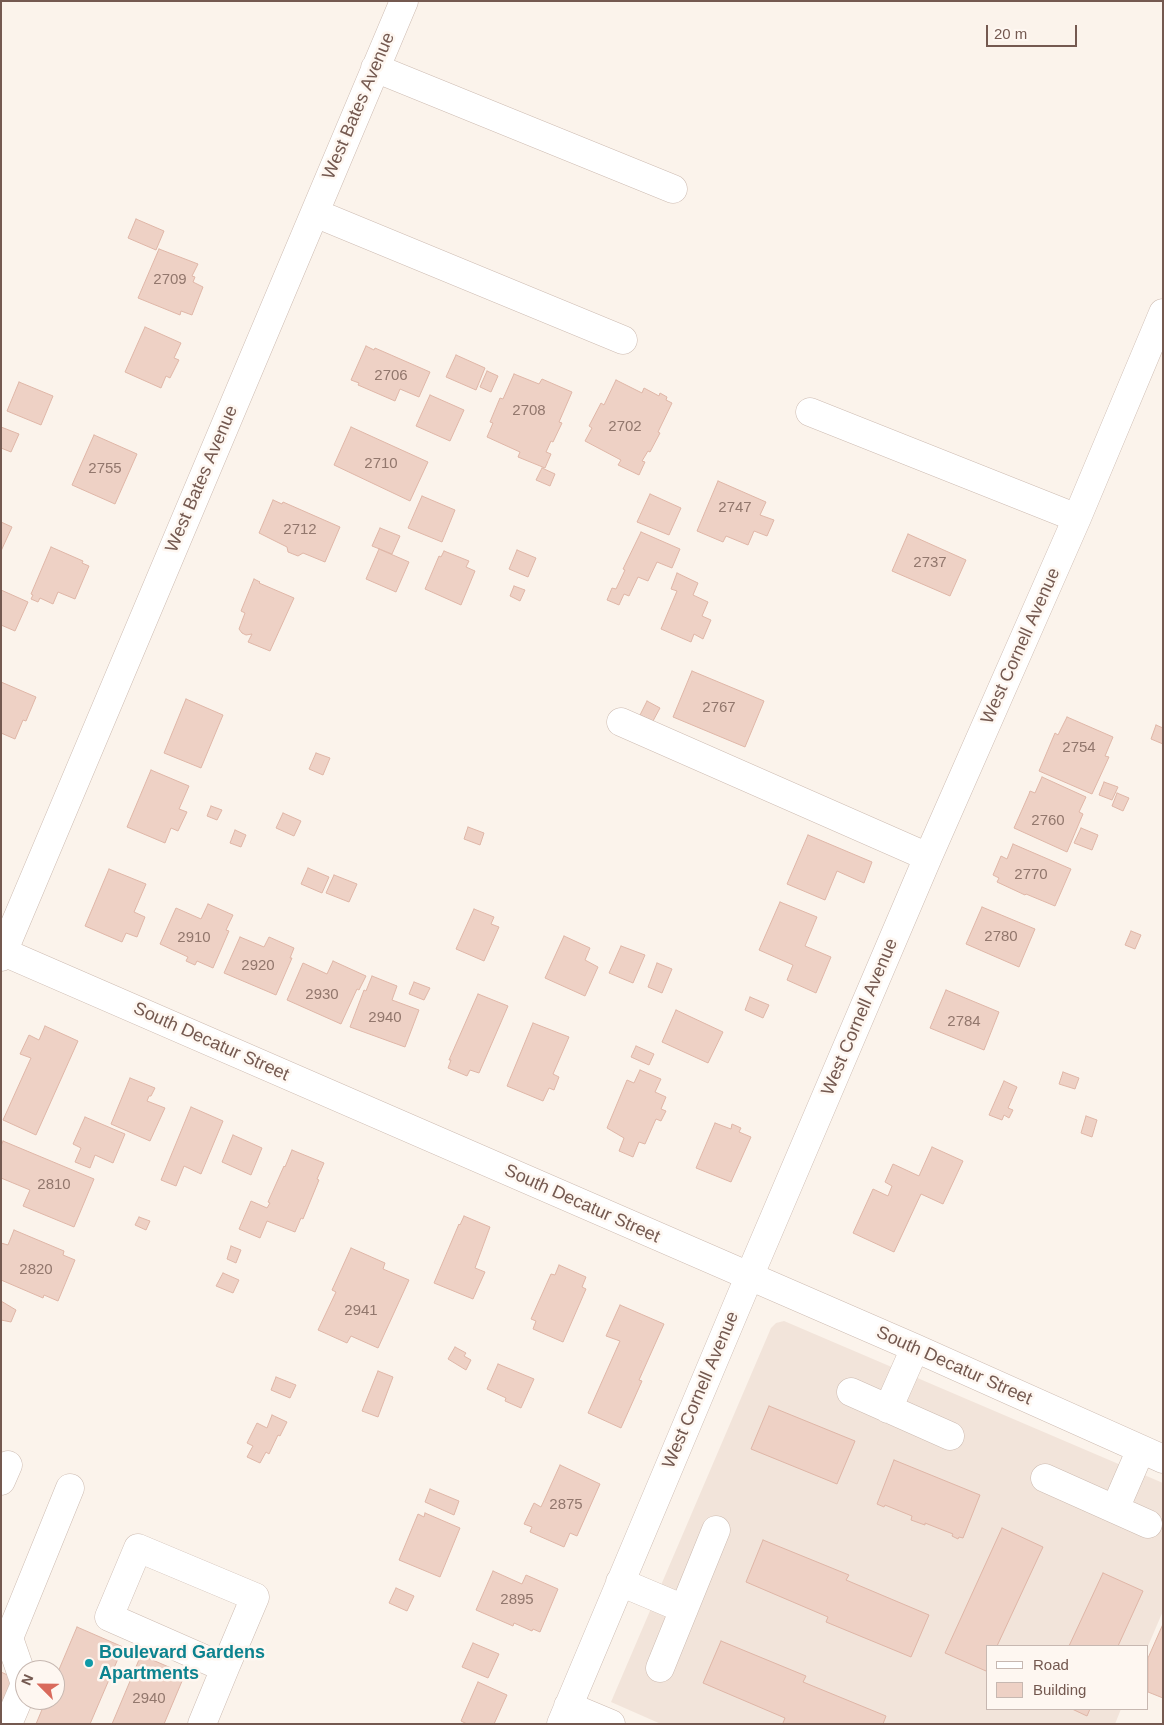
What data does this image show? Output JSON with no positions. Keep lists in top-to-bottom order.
{
  "streets": {
    "street": ["West Bates Avenue", "West Cornell Avenue", "South Decatur Street"]
  },
  "crossings": [
    ["West Bates Avenue", "South Decatur Street"],
    ["West Cornell Avenue", "South Decatur Street"]
  ],
  "places": ["Boulevard Gardens Apartments"],
  "house_numbers": [
    "2709",
    "2706",
    "2708",
    "2702",
    "2710",
    "2755",
    "2747",
    "2712",
    "2737",
    "2767",
    "2754",
    "2760",
    "2770",
    "2780",
    "2910",
    "2920",
    "2930",
    "2940",
    "2784",
    "2810",
    "2820",
    "2941",
    "2875",
    "2895",
    "2940"
  ],
  "legend": ["Road", "Building"],
  "scale_bar": "20 m",
  "north": "top left"
}
